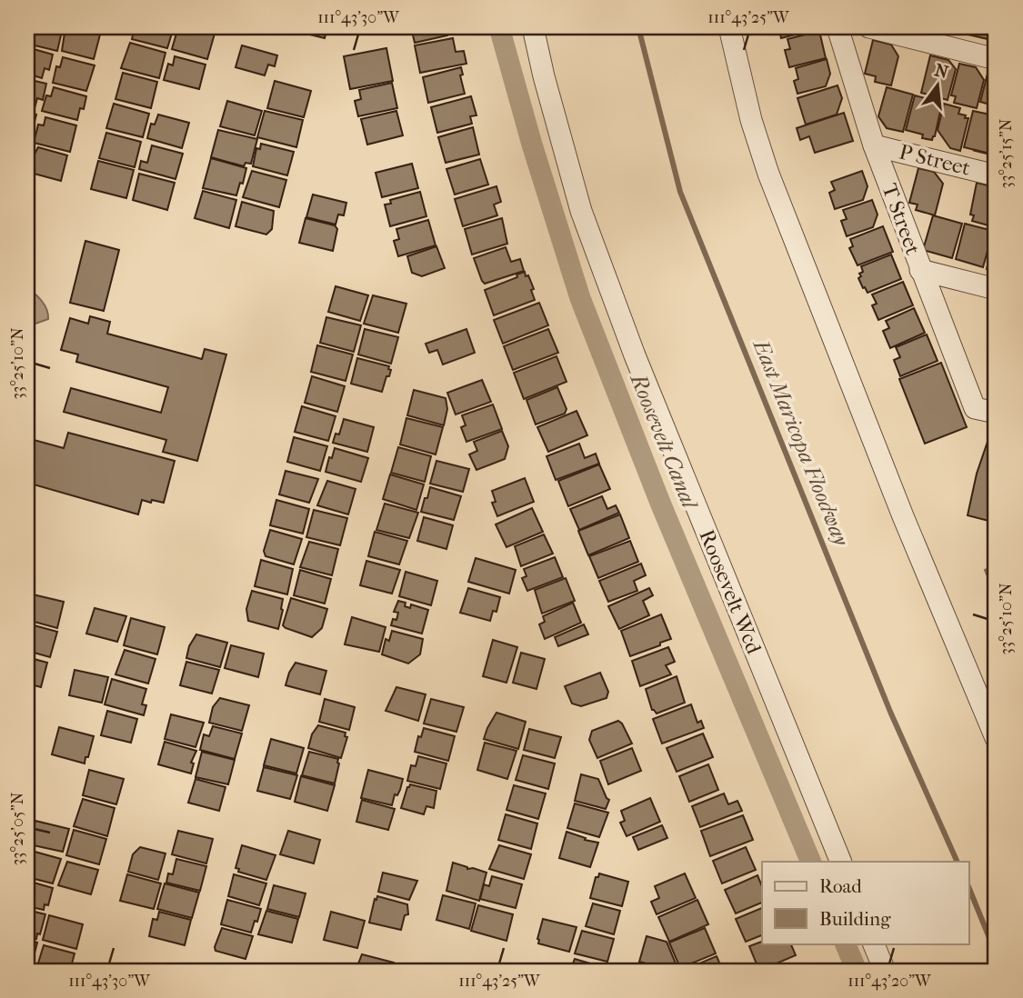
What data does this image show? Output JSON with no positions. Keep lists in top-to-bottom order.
{
  "streets": {
    "street": ["P Street", "T Street", "Roosevelt Wcd"]
  },
  "crossings": [
    ["P Street", "T Street"]
  ],
  "water": ["Roosevelt Canal", "East Maricopa Floodway"],
  "legend": ["Road", "Building"],
  "north": "top",
  "coordinates": [
    "111°43'30\"W",
    "111°43'25\"W",
    "33°25'15\"N",
    "33°25'10\"N",
    "33°25'05\"N",
    "111°43'20\"W"
  ]
}
